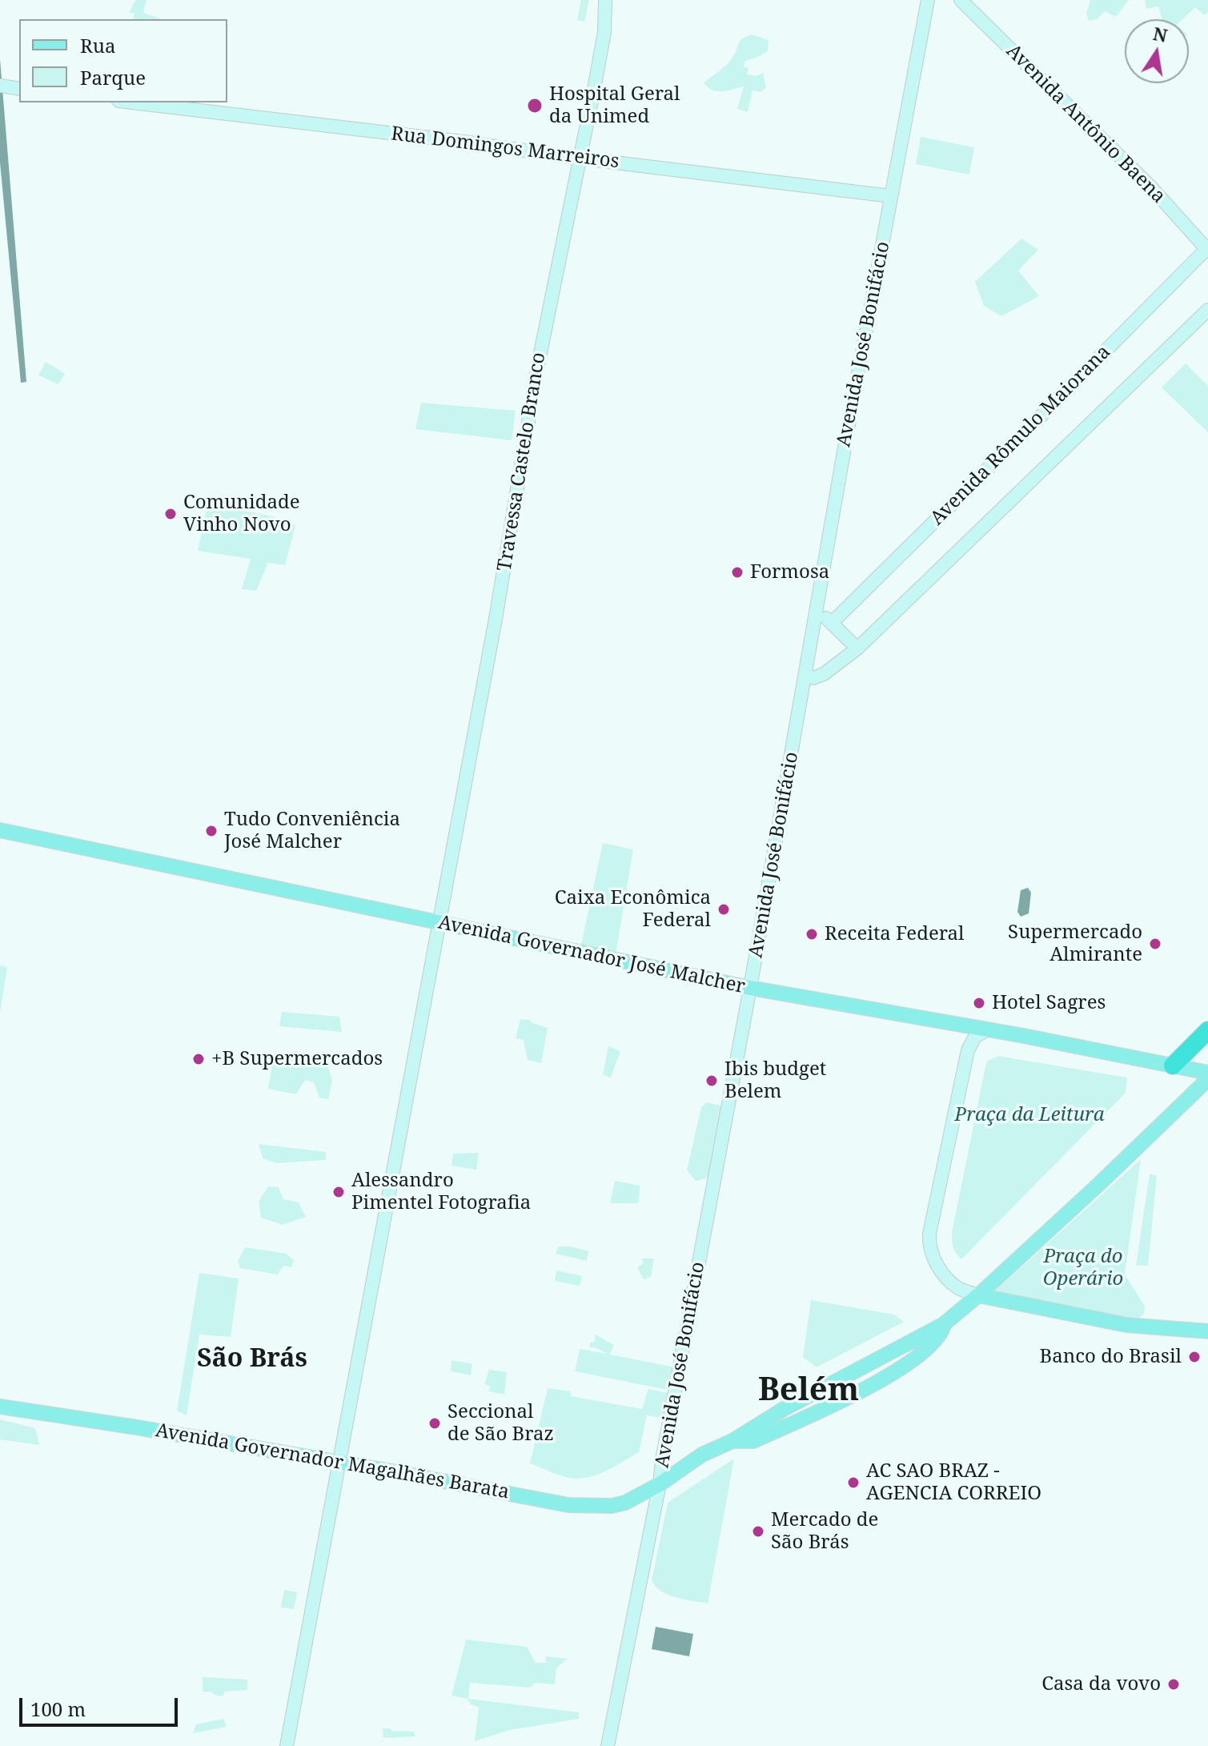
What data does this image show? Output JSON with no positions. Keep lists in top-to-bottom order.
{
  "streets": {
    "main road": ["Avenida Governador José Malcher", "Avenida Governador Magalhães Barata"],
    "street": [
      "Avenida Antônio Baena",
      "Rua Domingos Marreiros",
      "Avenida José Bonifácio",
      "Avenida Rômulo Maiorana",
      "Travessa Castelo Branco"
    ]
  },
  "crossings": [
    ["Avenida Antônio Baena", "Avenida Rômulo Maiorana"],
    ["Rua Domingos Marreiros", "Avenida José Bonifácio"],
    ["Rua Domingos Marreiros", "Travessa Castelo Branco"],
    ["Avenida José Bonifácio", "Avenida Rômulo Maiorana"],
    ["Avenida José Bonifácio", "Avenida Governador José Malcher"],
    ["Avenida José Bonifácio", "Avenida Governador Magalhães Barata"],
    ["Travessa Castelo Branco", "Avenida Governador José Malcher"],
    ["Travessa Castelo Branco", "Avenida Governador Magalhães Barata"]
  ],
  "districts": ["São Brás", "Belém"],
  "parks": ["Praça da Leitura", "Praça do Operário"],
  "places": [
    "Hospital Geral da Unimed",
    "Comunidade Vinho Novo",
    "Formosa",
    "Tudo Conveniência José Malcher",
    "Caixa Econômica Federal",
    "Receita Federal",
    "Supermercado Almirante",
    "Hotel Sagres",
    "+B Supermercados",
    "Ibis budget Belem",
    "Alessandro Pimentel Fotografia",
    "Banco do Brasil",
    "Seccional de São Braz",
    "AC SAO BRAZ - AGENCIA CORREIO",
    "Mercado de São Brás",
    "Casa da vovo"
  ],
  "legend": ["Rua", "Parque"],
  "scale_bar": "100 m",
  "north": "top"
}
